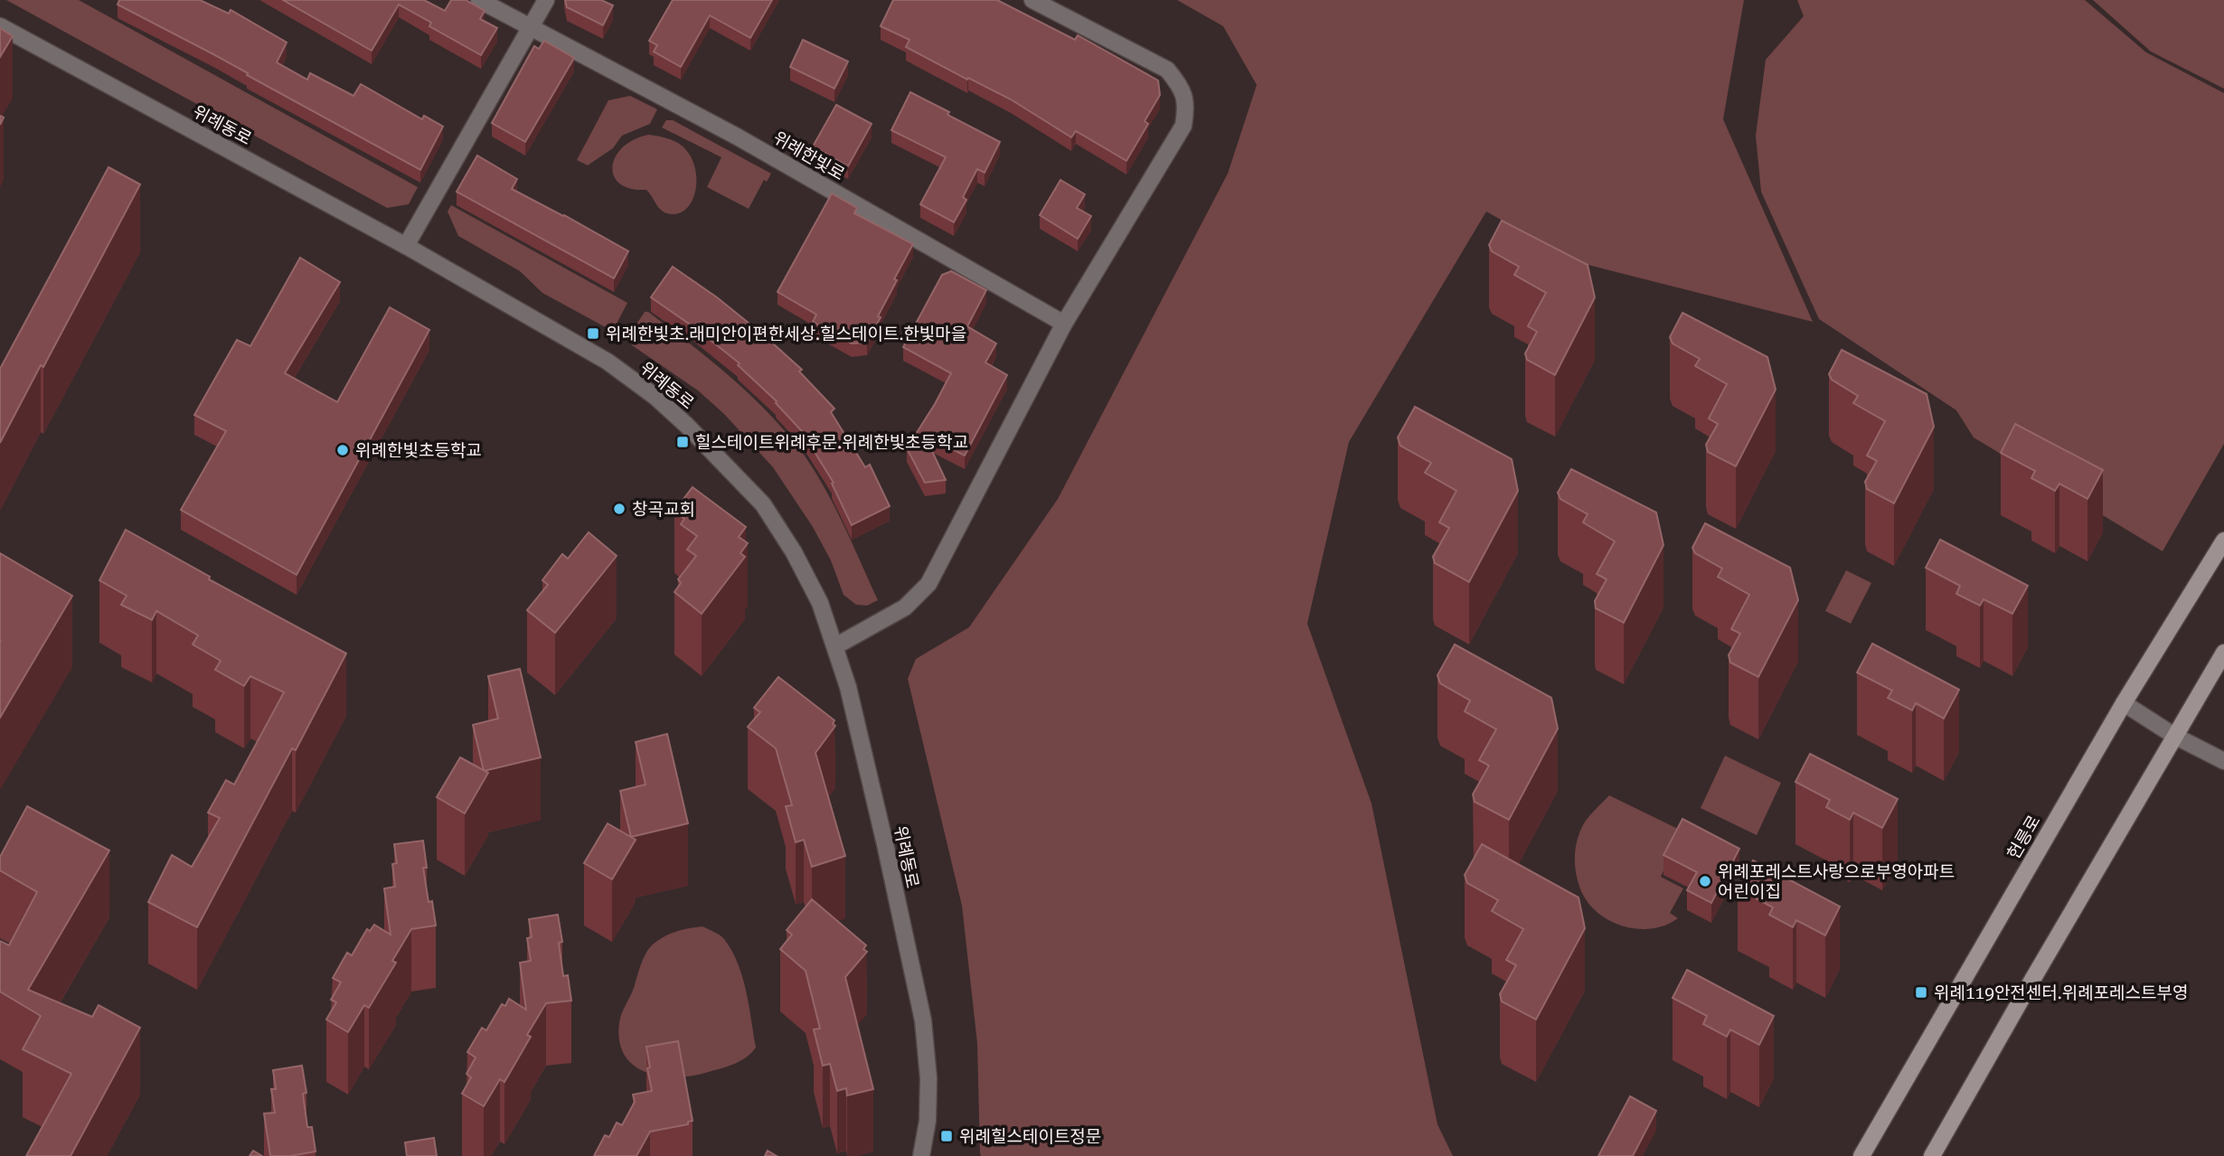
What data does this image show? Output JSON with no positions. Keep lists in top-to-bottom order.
{
  "streets": {
    "main road": ["헌릉로"],
    "street": ["위례동로", "위례한빛로"]
  },
  "places": {
    "transit": [
      "위례한빛초.래미안이편한세상.힐스테이트.한빛마을",
      "힐스테이트위례후문.위례한빛초등학교",
      "위례119안전센터.위례포레스트부영",
      "위례힐스테이트정문"
    ],
    "other": ["위례한빛초등학교", "창곡교회", "위례포레스트사랑으로부영아파트 어린이집"]
  }
}
